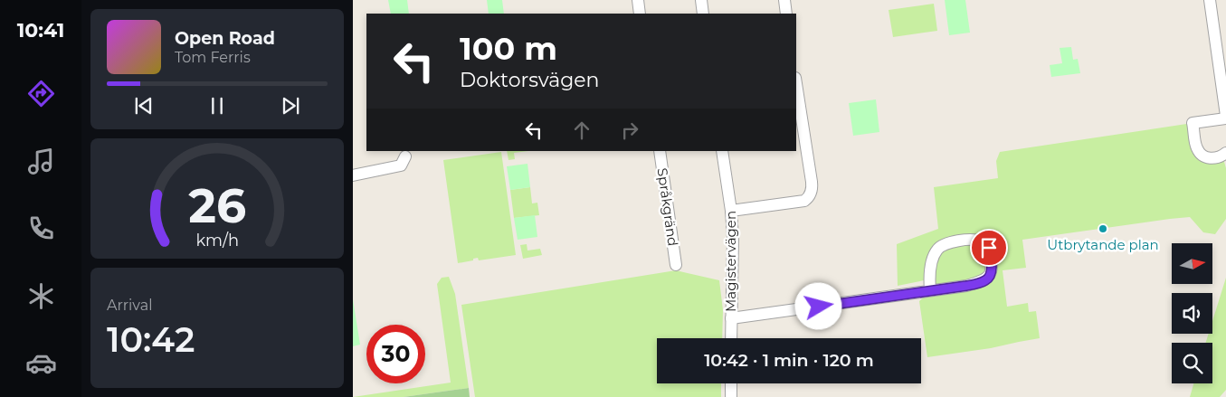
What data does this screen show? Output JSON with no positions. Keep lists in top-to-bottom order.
{
  "streets": {
    "street": ["Språkgränd", "Magistervägen"]
  },
  "places": ["Utbrytande plan"],
  "north": "right",
  "page": {
    "tabs": "10:41",
    "turn": ["100 m", "Doktorsvägen"],
    "song": ["Open Road", "Tom Ferris"],
    "tile": ["Arrival", "10:42"],
    "limit": "30",
    "trip": "10:42 · 1 min · 120 m",
    "gauge": ["26", "km/h"]
  }
}
